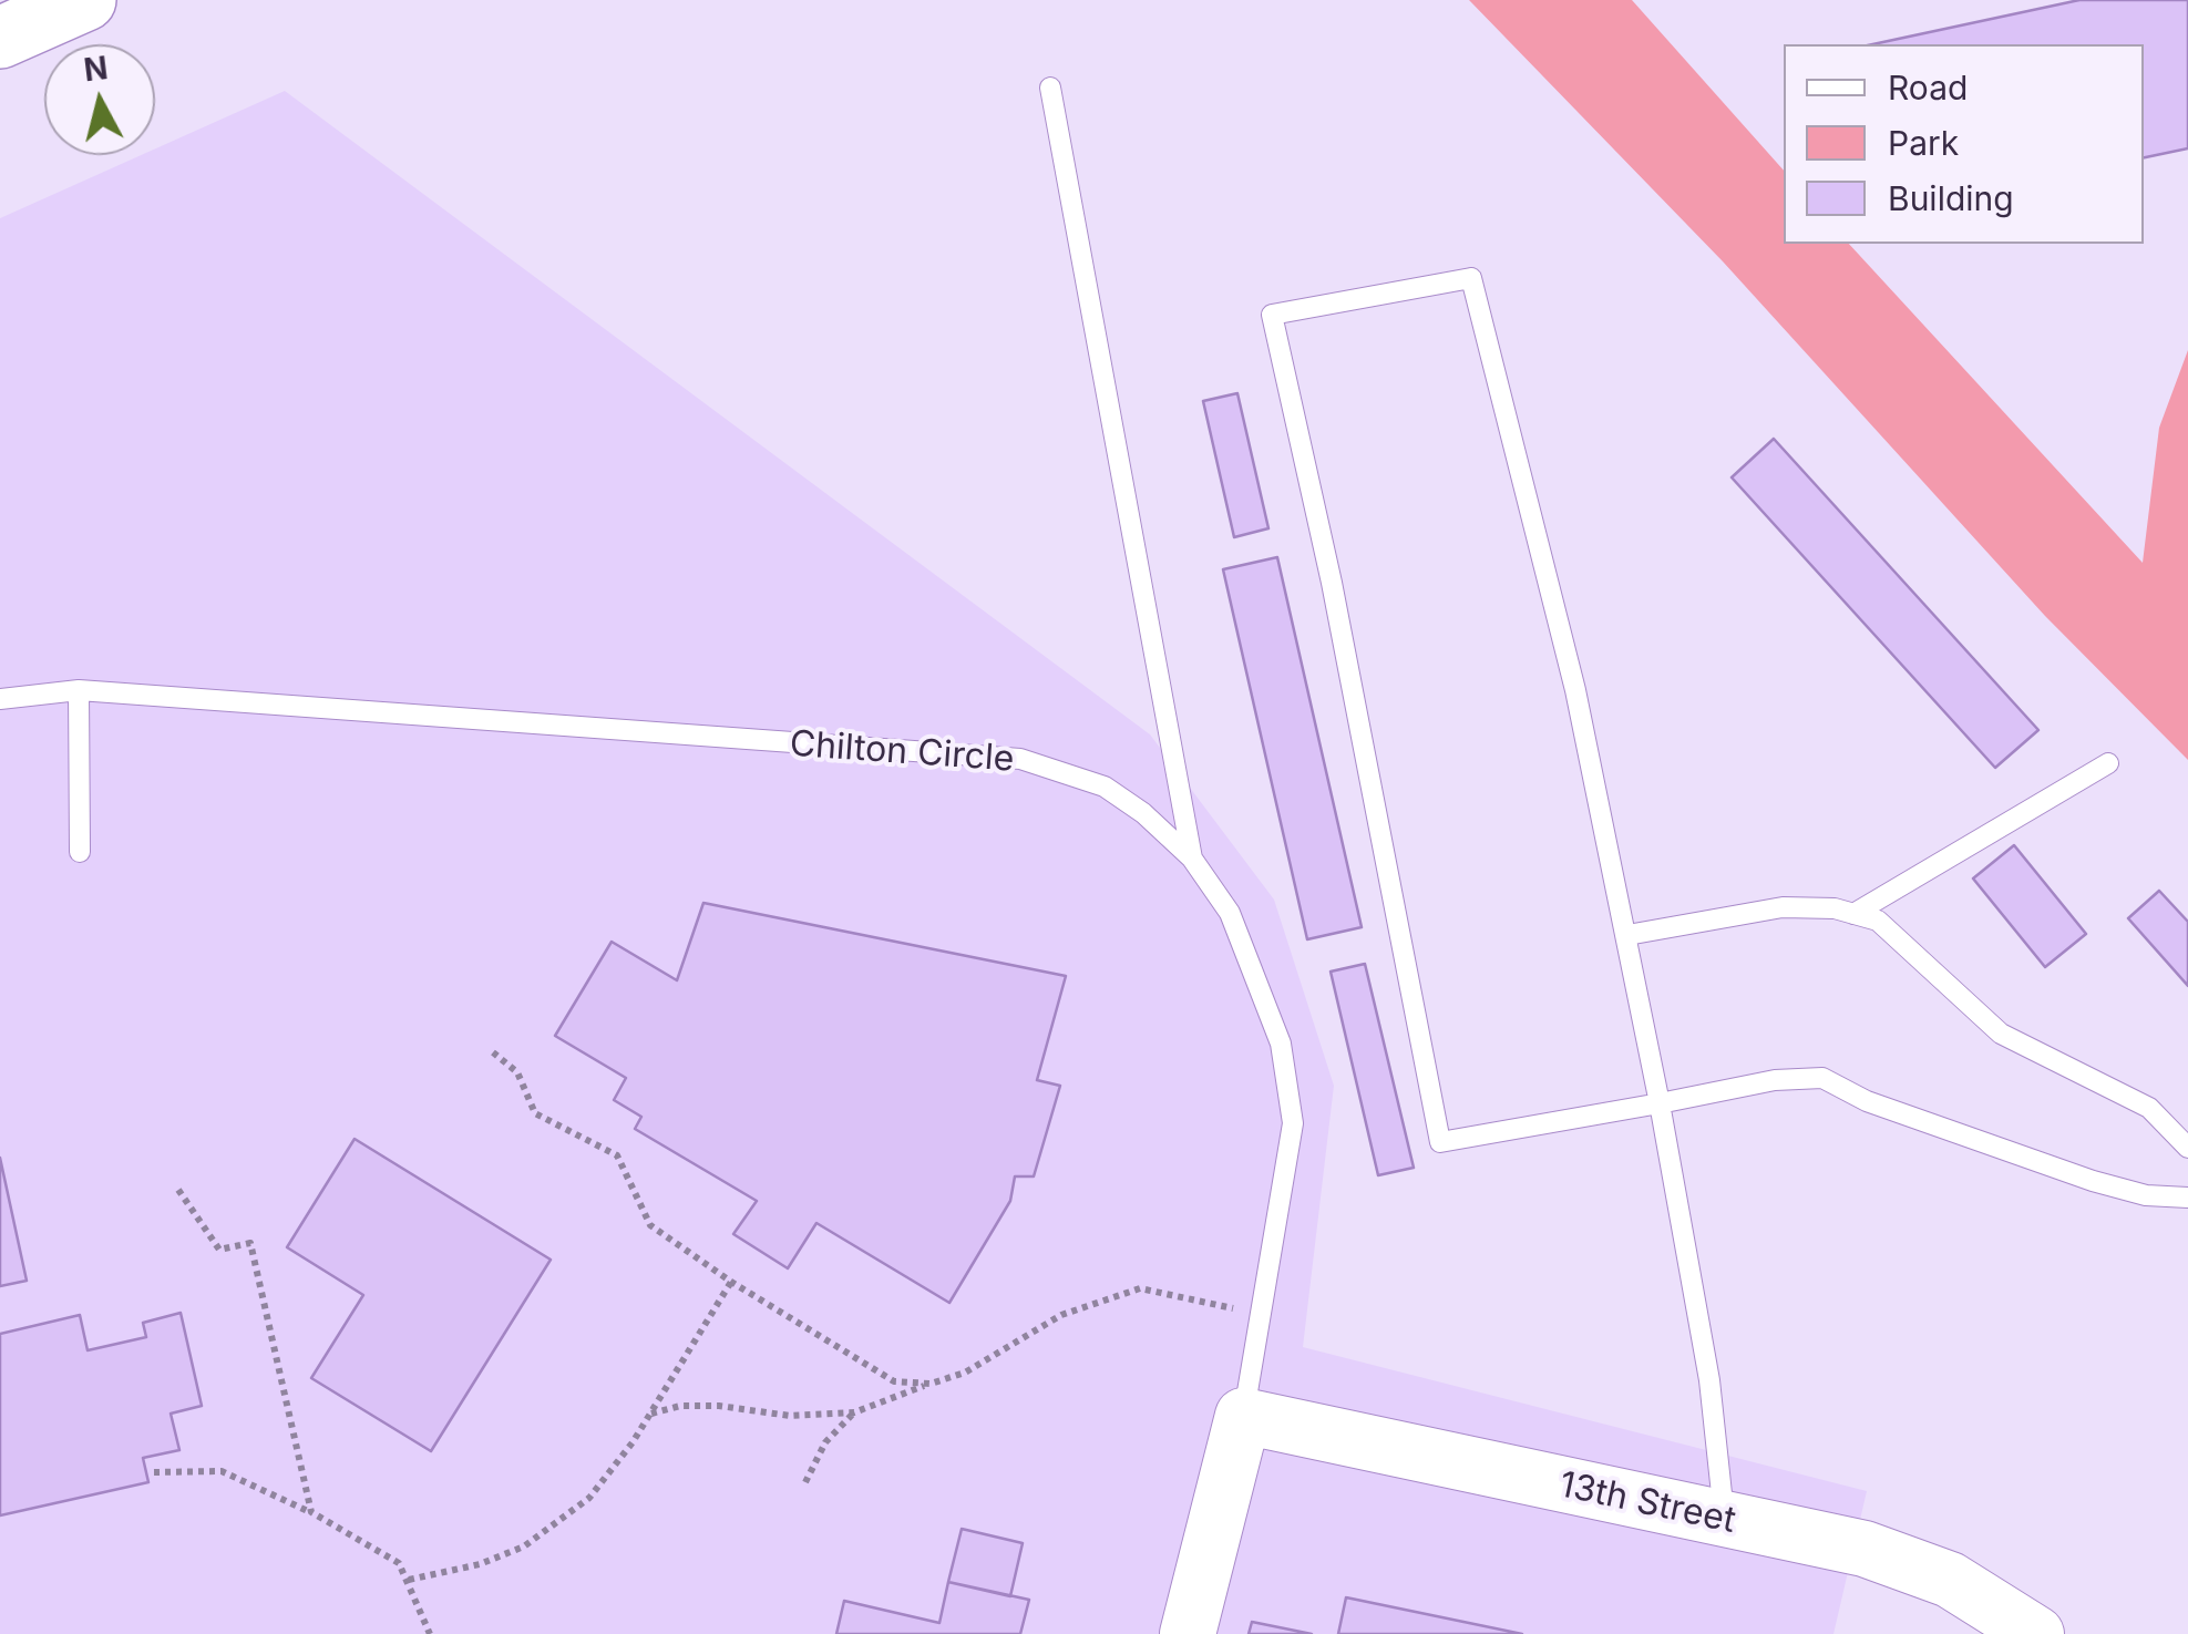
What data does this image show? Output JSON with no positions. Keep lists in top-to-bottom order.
{
  "streets": {
    "street": ["13th Street"],
    "lane": ["Chilton Circle"]
  },
  "crossings": [
    ["Chilton Circle", "13th Street"]
  ],
  "legend": ["Road", "Park", "Building"],
  "north": "top"
}
